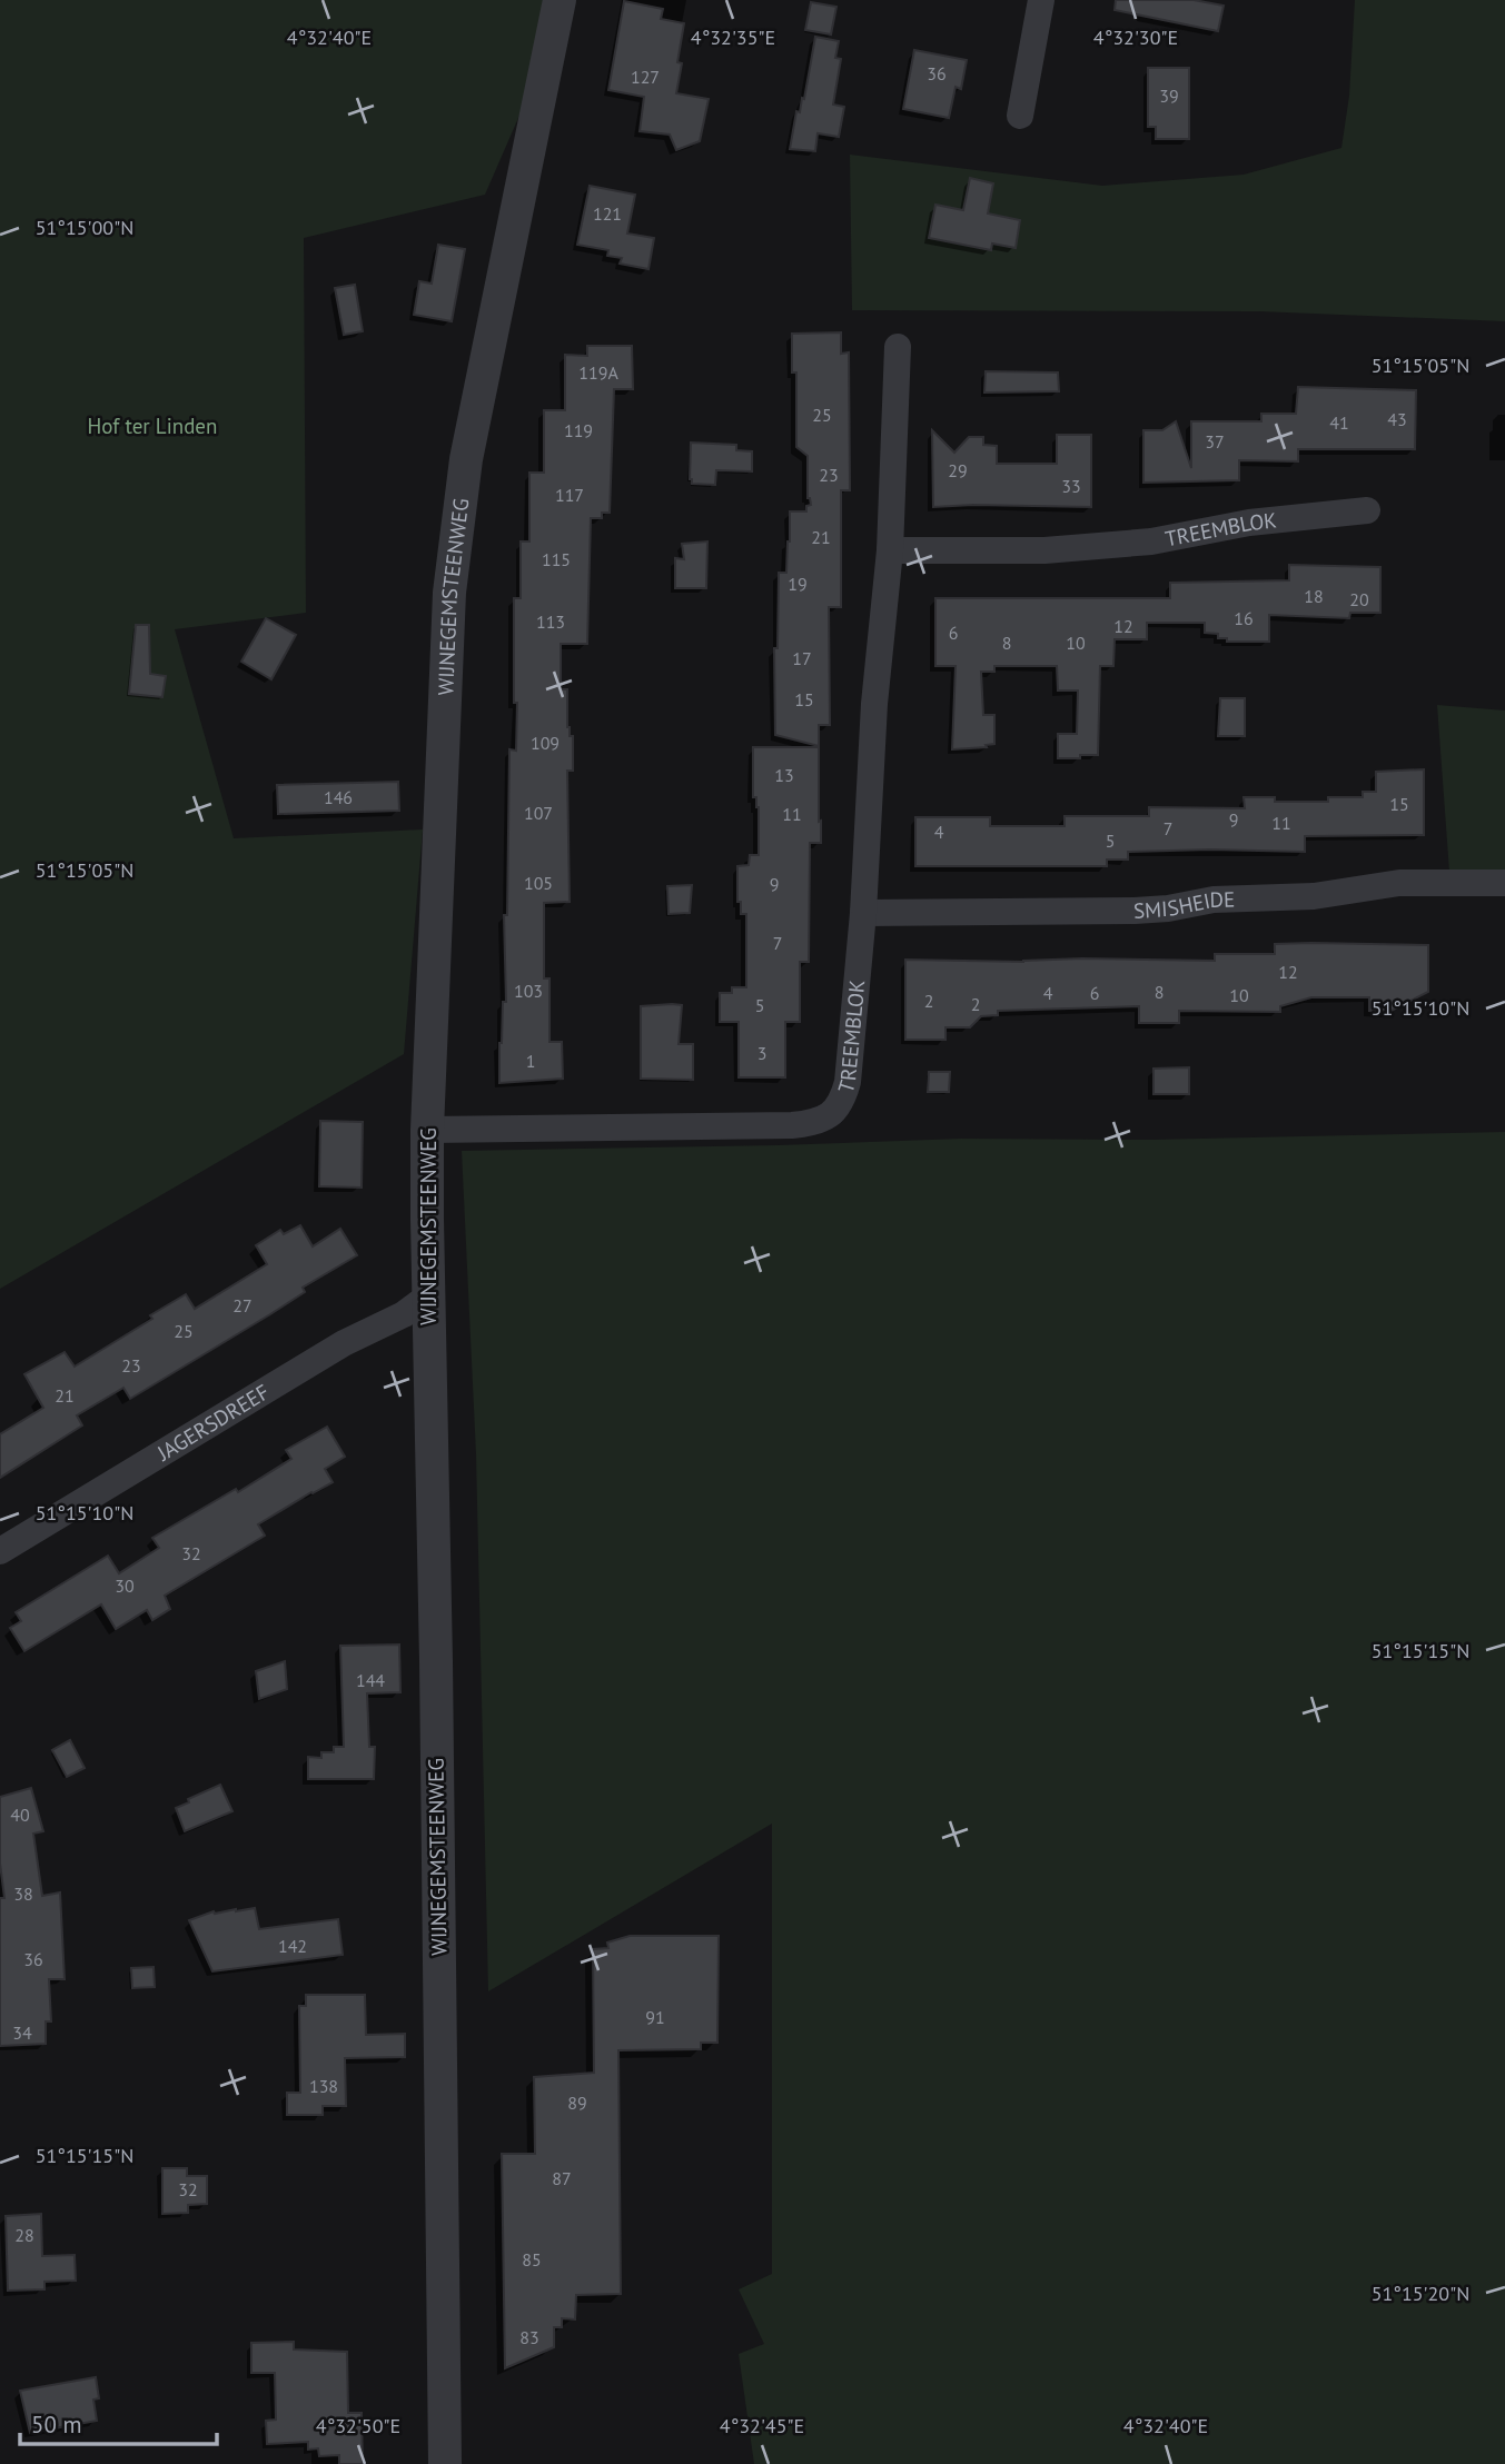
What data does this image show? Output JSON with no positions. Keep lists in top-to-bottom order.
{
  "streets": {
    "street": [
      "TREEMBLOK",
      "WIJNEGEMSTEENWEG",
      "SMISHEIDE",
      "JAGERSDREEF"
    ]
  },
  "crossings": [
    ["TREEMBLOK", "WIJNEGEMSTEENWEG"],
    ["TREEMBLOK", "SMISHEIDE"],
    ["WIJNEGEMSTEENWEG", "JAGERSDREEF"]
  ],
  "parks": ["Hof ter Linden"],
  "house_numbers": [
    "36",
    "127",
    "39",
    "121",
    "119A",
    "25",
    "43",
    "41",
    "119",
    "37",
    "29",
    "23",
    "33",
    "117",
    "21",
    "115",
    "19",
    "18",
    "20",
    "16",
    "113",
    "12",
    "6",
    "8",
    "10",
    "17",
    "15",
    "109",
    "13",
    "146",
    "15",
    "107",
    "11",
    "9",
    "11",
    "7",
    "4",
    "5",
    "105",
    "9",
    "7",
    "12",
    "103",
    "8",
    "4",
    "6",
    "10",
    "2",
    "2",
    "5",
    "3",
    "1",
    "27",
    "25",
    "23",
    "21",
    "32",
    "30",
    "144",
    "40",
    "38",
    "142",
    "36",
    "91",
    "34",
    "138",
    "89",
    "87",
    "32",
    "28",
    "85",
    "83"
  ],
  "scale_bar": "50 m",
  "coordinates": [
    "4°32'40\"E",
    "4°32'35\"E",
    "4°32'30\"E",
    "51°15'00\"N",
    "51°15'05\"N",
    "51°15'10\"N",
    "51°15'15\"N",
    "51°15'20\"N",
    "4°32'50\"E",
    "4°32'45\"E"
  ]
}
